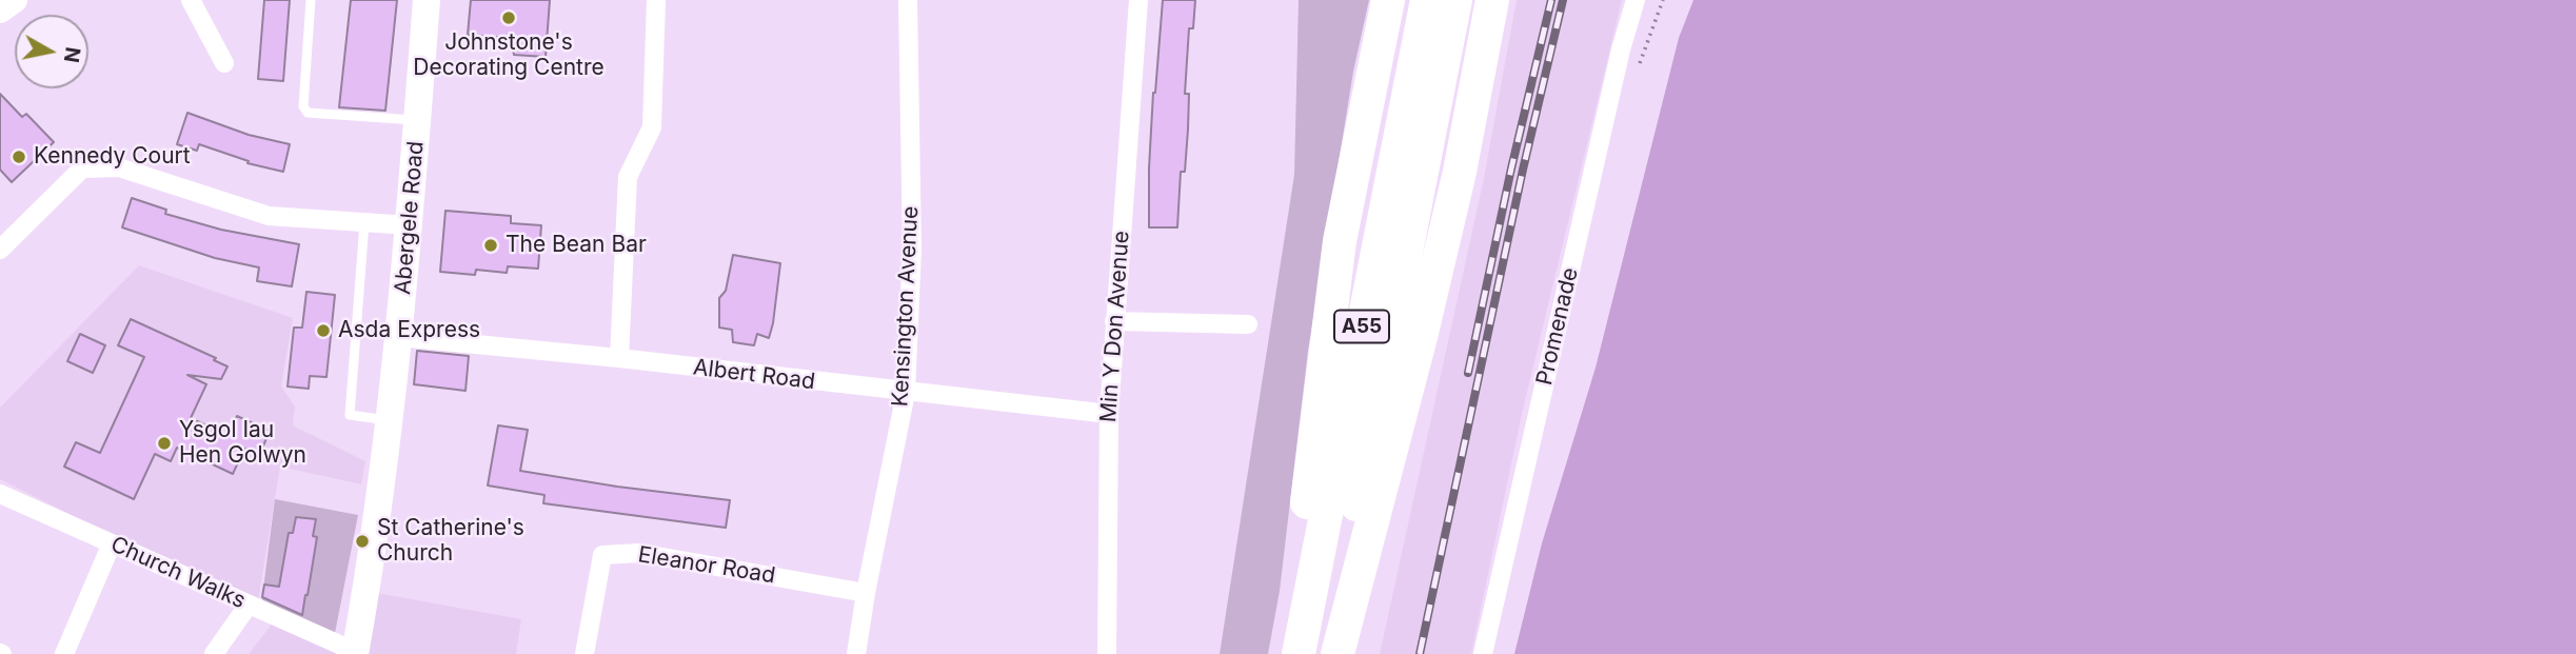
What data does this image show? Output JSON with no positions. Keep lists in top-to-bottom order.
{
  "streets": {
    "highway": ["A55"],
    "main road": ["Abergele Road"],
    "street": [
      "Kensington Avenue",
      "Min Y Don Avenue",
      "Promenade",
      "Albert Road",
      "Eleanor Road",
      "Church Walks"
    ]
  },
  "crossings": [
    ["Abergele Road", "Albert Road"],
    ["Abergele Road", "Church Walks"],
    ["Kensington Avenue", "Albert Road"],
    ["Kensington Avenue", "Eleanor Road"],
    ["Min Y Don Avenue", "Albert Road"]
  ],
  "places": [
    "Johnstone's Decorating Centre",
    "Kennedy Court",
    "The Bean Bar",
    "Asda Express",
    "Ysgol Iau Hen Golwyn",
    "St Catherine's Church"
  ],
  "north": "right"
}
